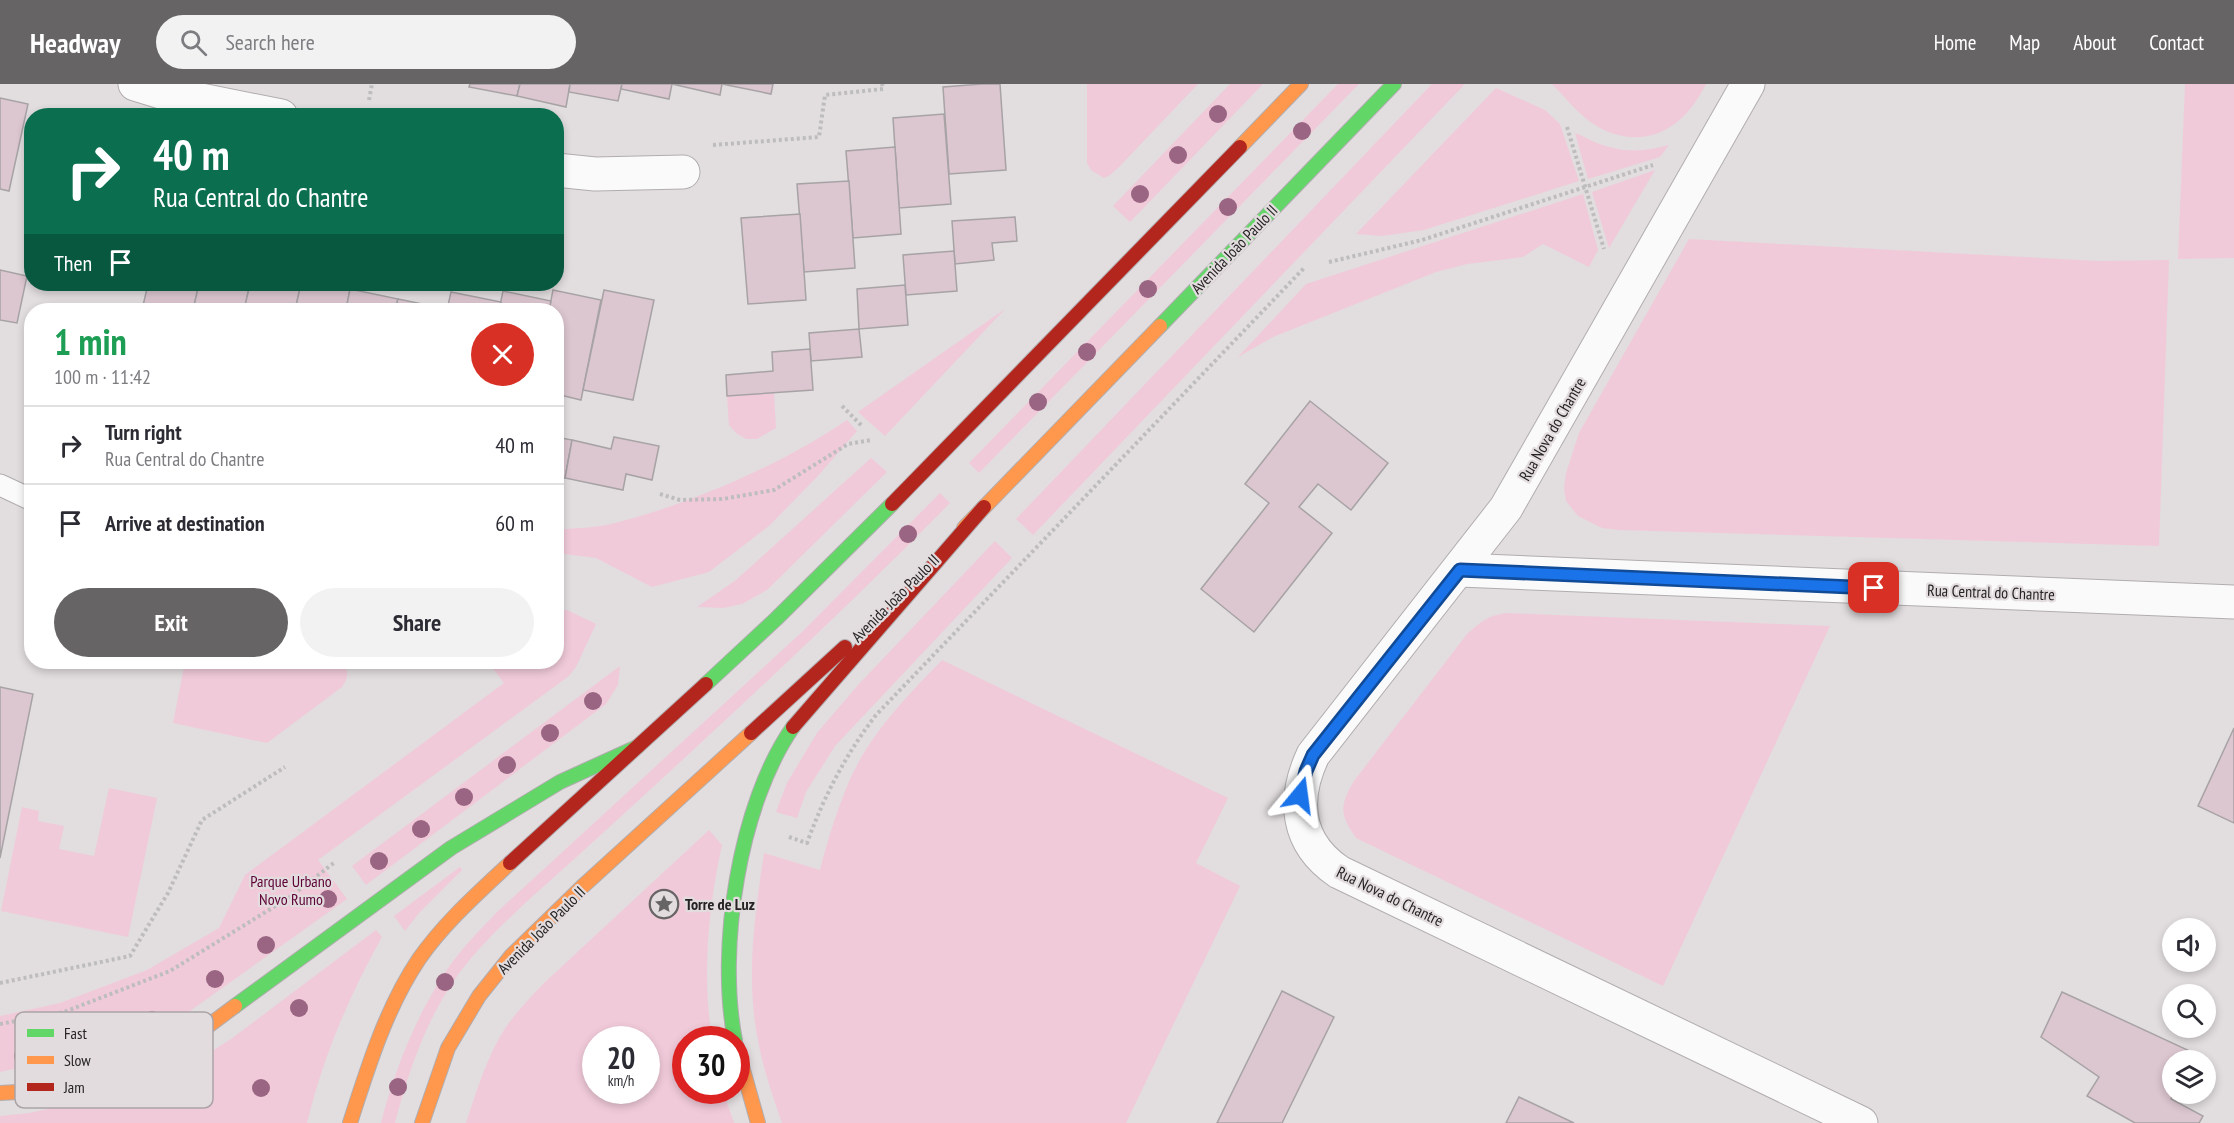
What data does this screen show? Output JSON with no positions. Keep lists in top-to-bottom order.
{
  "streets": {
    "main road": ["Avenida João Paulo II"],
    "street": ["Rua Nova do Chantre", "Rua Central do Chantre"]
  },
  "crossings": [
    ["Rua Nova do Chantre", "Rua Central do Chantre"]
  ],
  "parks": ["Parque Urbano Novo Rumo"],
  "places": {
    "place": ["Torre de Luz"]
  },
  "legend": ["Fast", "Slow", "Jam"],
  "page": {
    "header": "Headway",
    "search": "Search here",
    "nav": [
      "Home",
      "Map",
      "About",
      "Contact"
    ],
    "turn": ["40 m", "Rua Central do Chantre"],
    "then": "Then",
    "heading": ["1 min", "100 m · 11:42"],
    "list": [
      {
        "name": "Turn right",
        "note": "Rua Central do Chantre",
        "value": "40 m"
      },
      {
        "name": "Arrive at destination",
        "value": "60 m"
      }
    ],
    "buttons": ["Exit", "Share"],
    "speed": "20 km/h",
    "limit": "30"
  }
}
